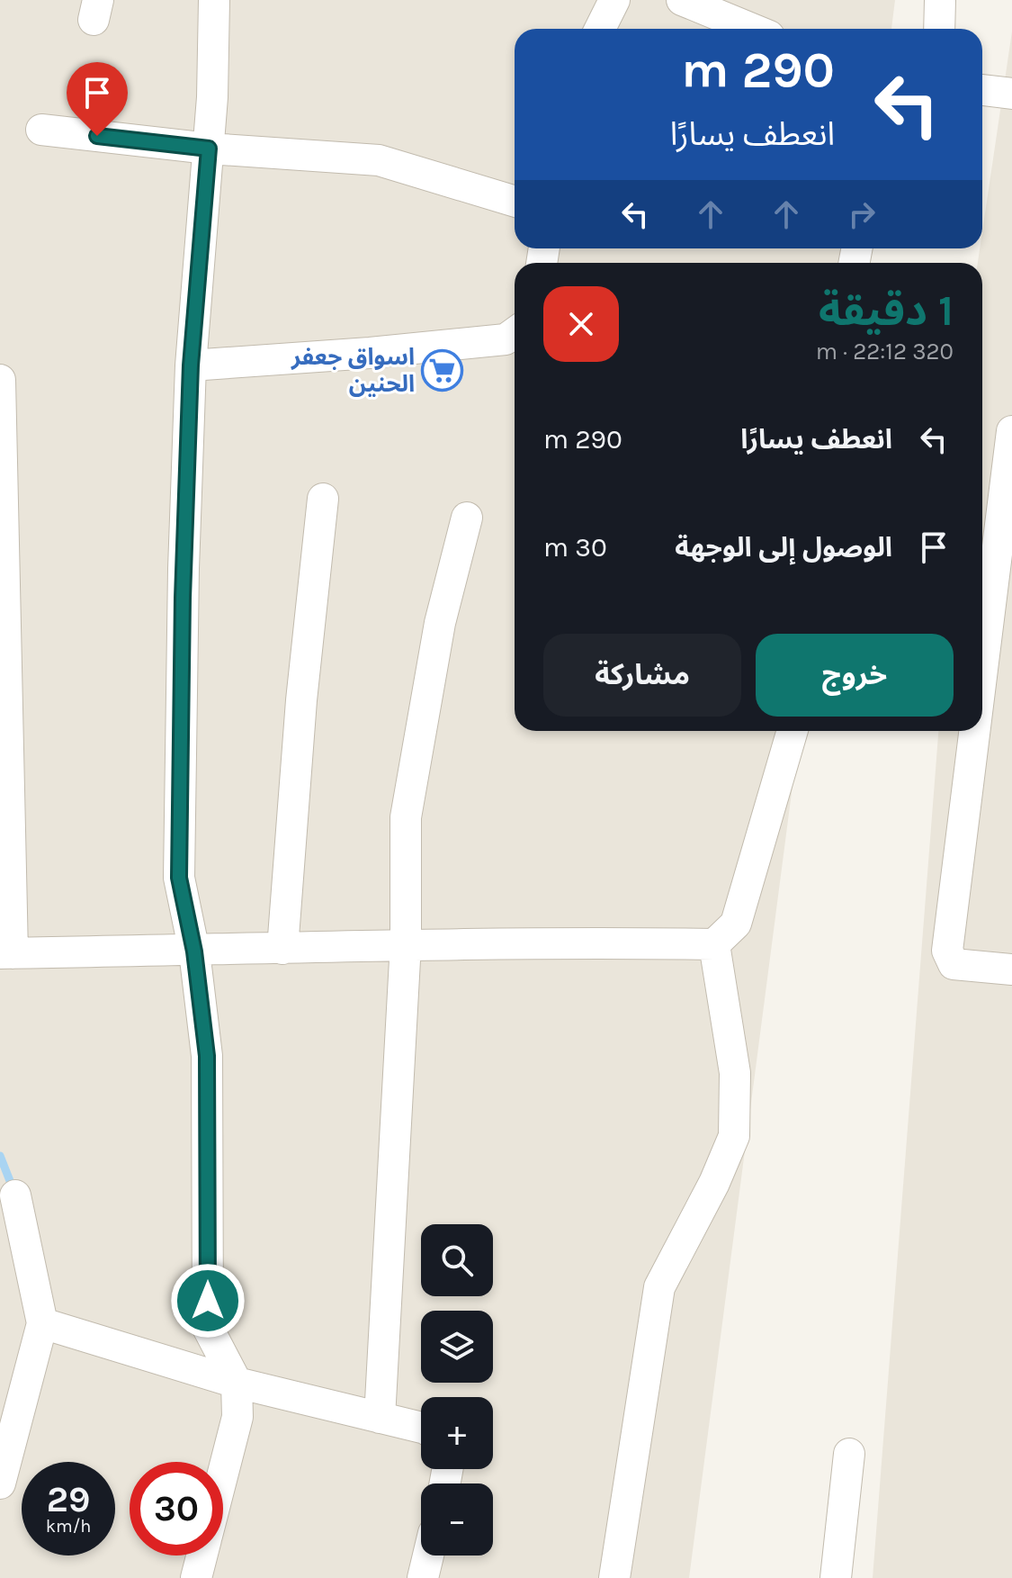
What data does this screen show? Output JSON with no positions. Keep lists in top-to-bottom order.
{
  "places": {
    "supermarket": ["اسواق جعفر الحنين"]
  },
  "page": {
    "turn": ["290 m", "انعطف يسارًا"],
    "heading": ["1 دقيقة", "320 m · 22:12"],
    "list": [
      {
        "name": "انعطف يسارًا",
        "value": "290 m"
      },
      {
        "name": "الوصول إلى الوجهة",
        "value": "30 m"
      }
    ],
    "buttons": ["خروج", "مشاركة"],
    "map_buttons": ["+", "−"],
    "speed": "29 km/h",
    "limit": "30"
  }
}
